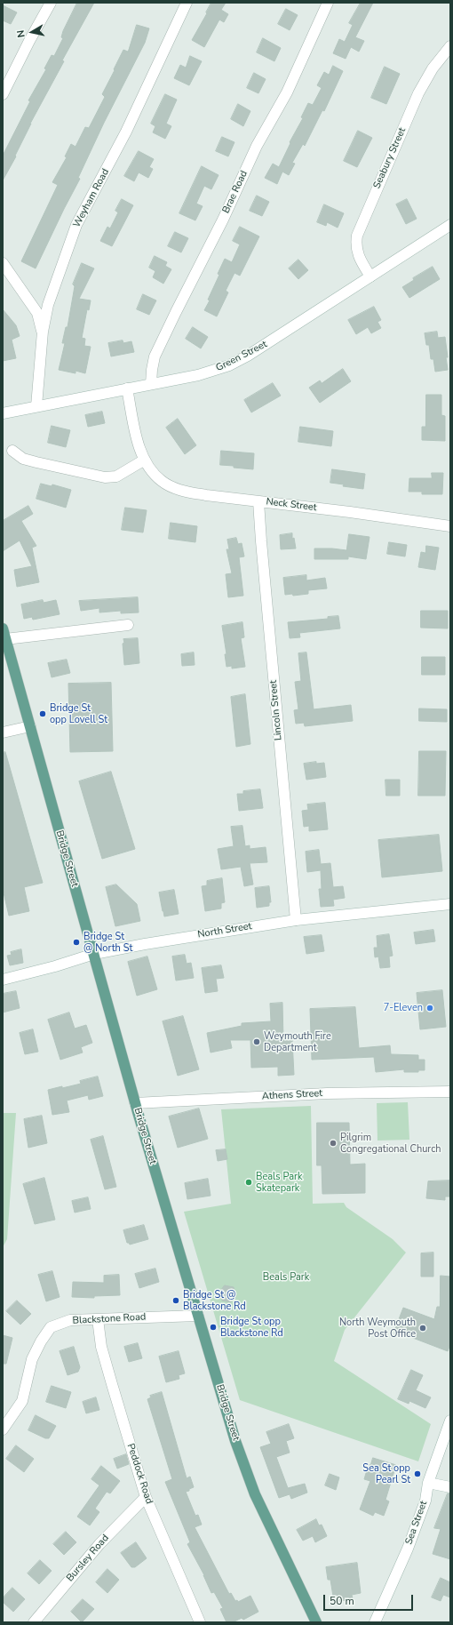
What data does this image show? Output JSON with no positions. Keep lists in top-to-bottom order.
{
  "streets": {
    "main road": ["Bridge Street"],
    "street": [
      "Seabury Street",
      "Brae Road",
      "Weyham Road",
      "Green Street",
      "Neck Street",
      "Lincoln Street",
      "North Street",
      "Athens Street",
      "Blackstone Road",
      "Peddock Road",
      "Sea Street",
      "Bursley Road"
    ]
  },
  "crossings": [
    ["Seabury Street", "Green Street"],
    ["Brae Road", "Green Street"],
    ["Weyham Road", "Green Street"],
    ["Green Street", "Neck Street"],
    ["Neck Street", "Lincoln Street"],
    ["Lincoln Street", "North Street"],
    ["Bridge Street", "North Street"],
    ["Bridge Street", "Athens Street"],
    ["Bridge Street", "Blackstone Road"],
    ["Blackstone Road", "Peddock Road"],
    ["Peddock Road", "Bursley Road"]
  ],
  "parks": ["Beals Park"],
  "places": [
    "Bridge St opp Lovell St",
    "Bridge St @ North St",
    "7-Eleven",
    "Weymouth Fire Department",
    "Pilgrim Congregational Church",
    "Beals Park Skatepark",
    "Bridge St @ Blackstone Rd",
    "Bridge St opp Blackstone Rd",
    "North Weymouth Post Office",
    "Sea St opp Pearl St"
  ],
  "scale_bar": "50 m",
  "north": "left"
}
